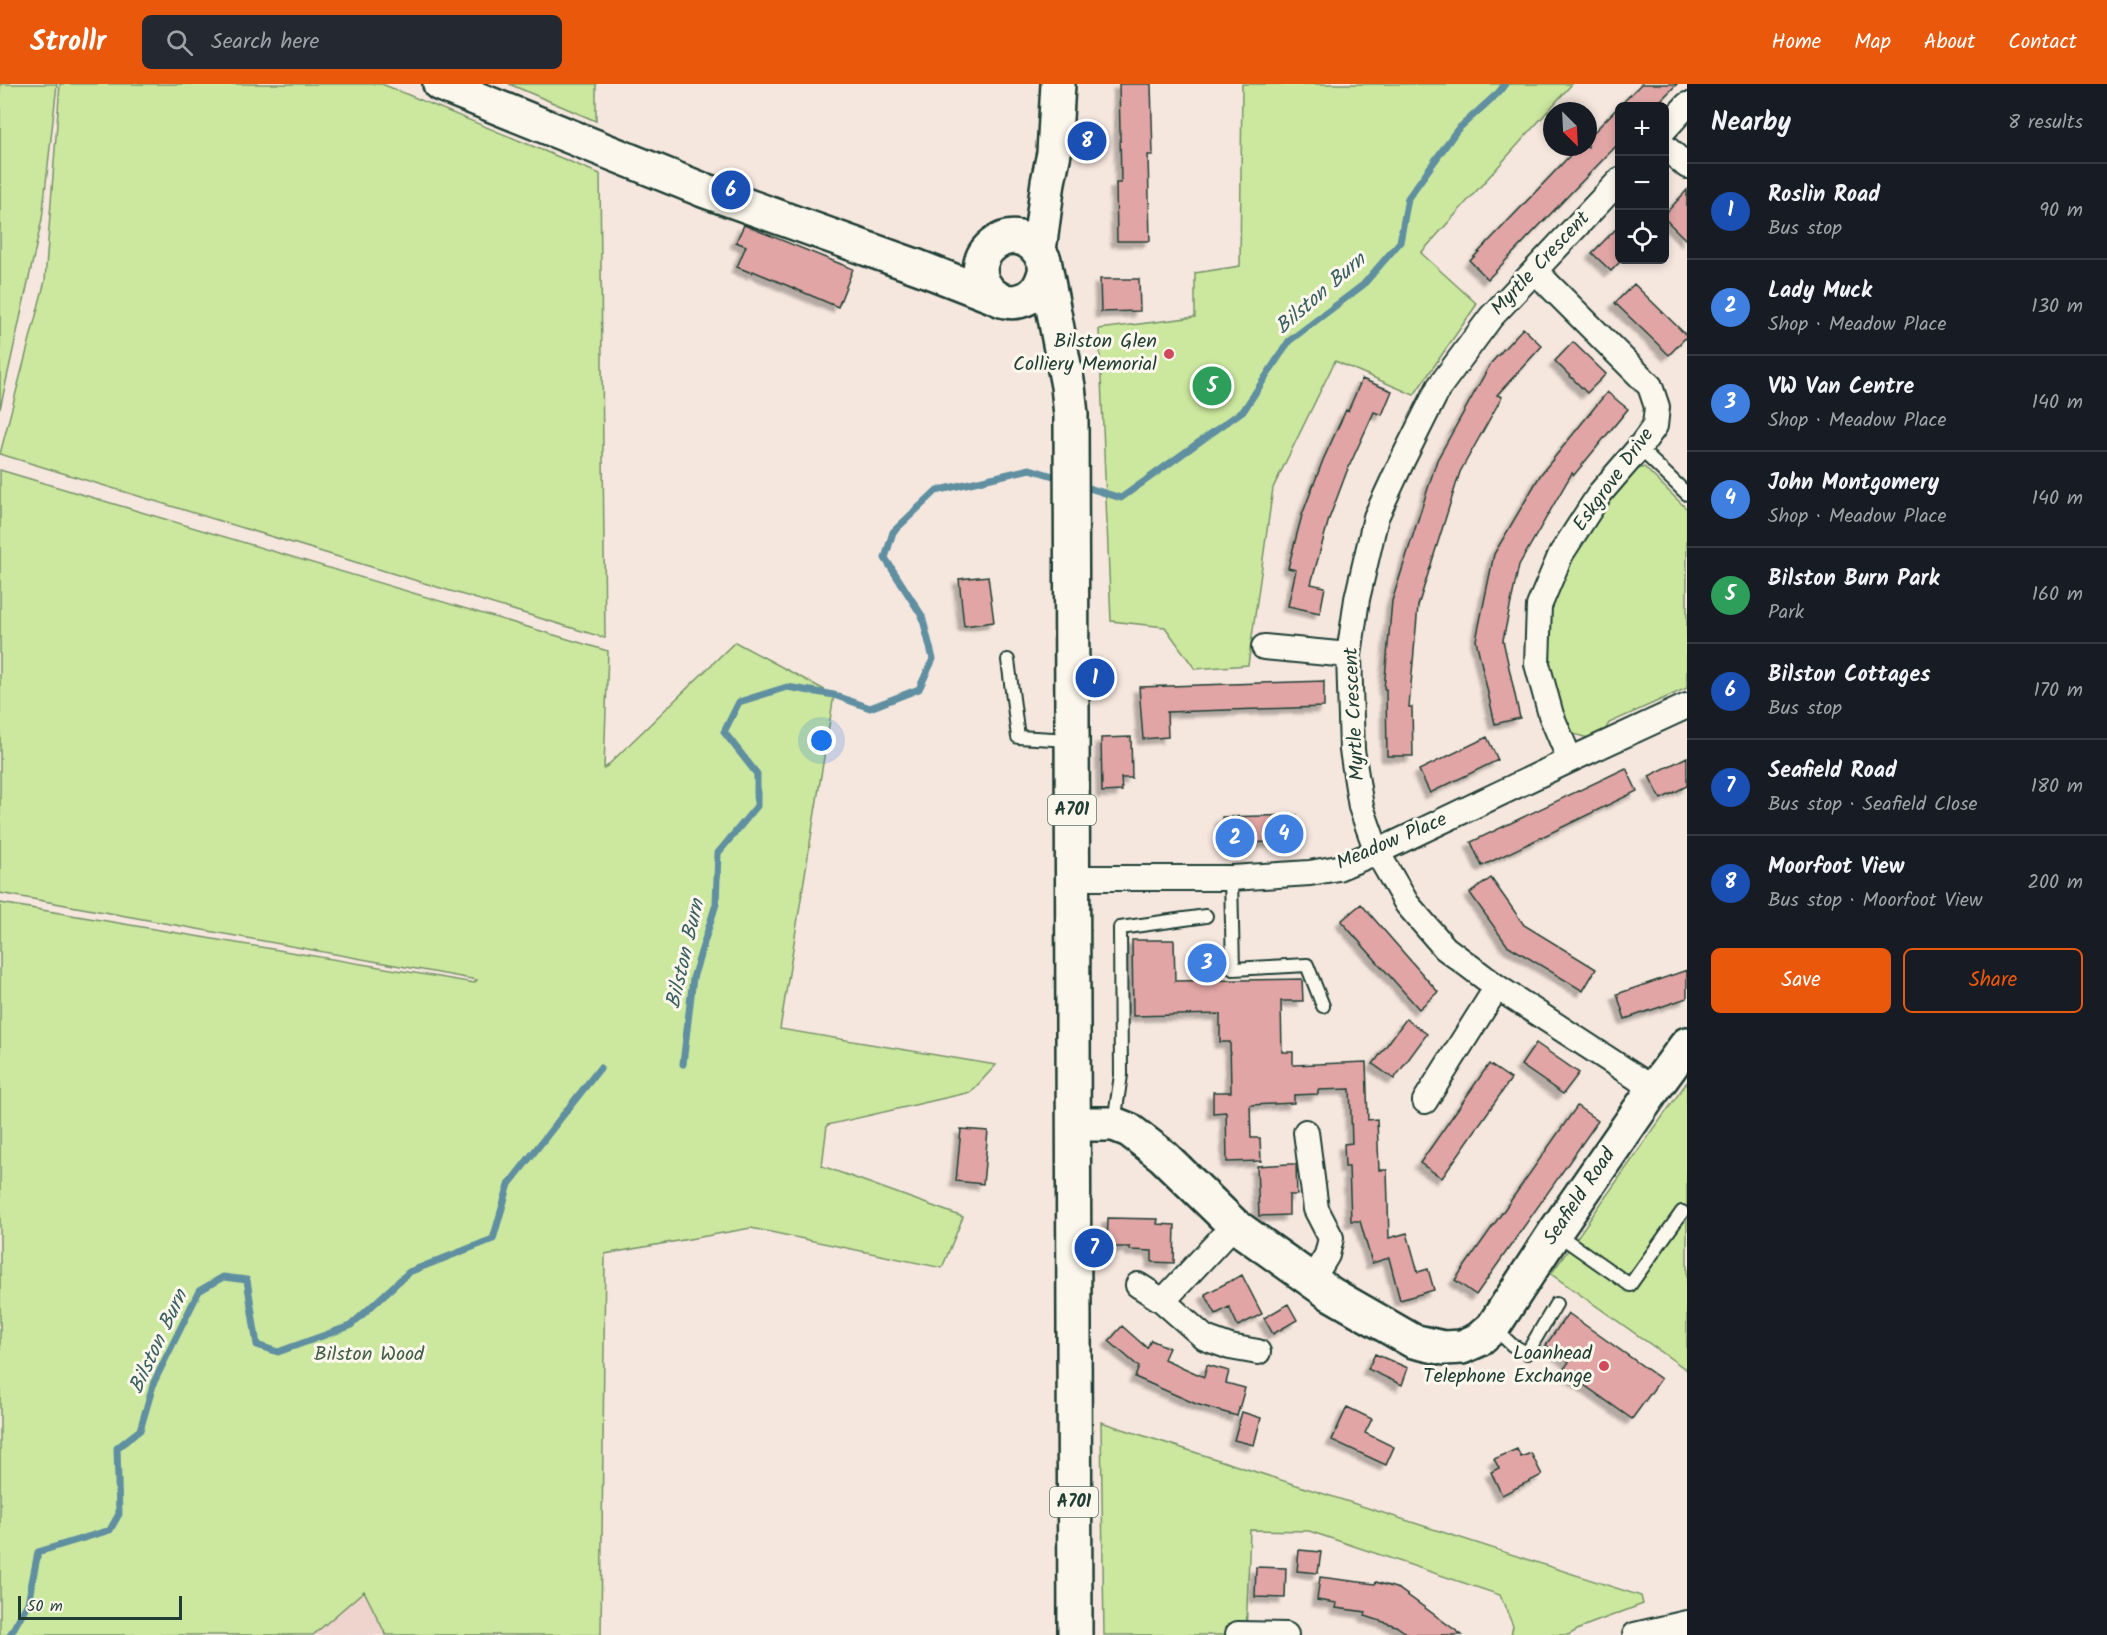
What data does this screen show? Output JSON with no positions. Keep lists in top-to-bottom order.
{
  "streets": {
    "main road": ["A701", "Seafield Road"],
    "street": ["Myrtle Crescent", "Eskgrove Drive", "Meadow Place"]
  },
  "crossings": [
    ["Myrtle Crescent", "Eskgrove Drive"],
    ["Myrtle Crescent", "Meadow Place"],
    ["Myrtle Crescent", "Seafield Road"],
    ["Eskgrove Drive", "Meadow Place"],
    ["A701", "Meadow Place"],
    ["A701", "Seafield Road"]
  ],
  "water": ["Bilston Burn"],
  "parks": ["Bilston Wood"],
  "places": ["Bilston Glen Colliery Memorial", "Loanhead Telephone Exchange"],
  "scale_bar": "50 m",
  "north": "bottom right",
  "page": {
    "header": "Strollr",
    "search": "Search here",
    "nav": [
      "Home",
      "Map",
      "About",
      "Contact"
    ],
    "heading": ["Nearby", "8 results"],
    "map_buttons": ["+", "−"],
    "pins": [
      "8",
      "6",
      "5",
      "1",
      "4",
      "2",
      "3",
      "7"
    ],
    "list": [
      {
        "mark": "1",
        "name": "Roslin Road",
        "note": "Bus stop",
        "value": "90 m"
      },
      {
        "mark": "2",
        "name": "Lady Muck",
        "note": "Shop · Meadow Place",
        "value": "130 m"
      },
      {
        "mark": "3",
        "name": "VW Van Centre",
        "note": "Shop · Meadow Place",
        "value": "140 m"
      },
      {
        "mark": "4",
        "name": "John Montgomery",
        "note": "Shop · Meadow Place",
        "value": "140 m"
      },
      {
        "mark": "5",
        "name": "Bilston Burn Park",
        "note": "Park",
        "value": "160 m"
      },
      {
        "mark": "6",
        "name": "Bilston Cottages",
        "note": "Bus stop",
        "value": "170 m"
      },
      {
        "mark": "7",
        "name": "Seafield Road",
        "note": "Bus stop · Seafield Close",
        "value": "180 m"
      },
      {
        "mark": "8",
        "name": "Moorfoot View",
        "note": "Bus stop · Moorfoot View",
        "value": "200 m"
      }
    ],
    "buttons": ["Save", "Share"],
    "scale": "50 m"
  }
}
